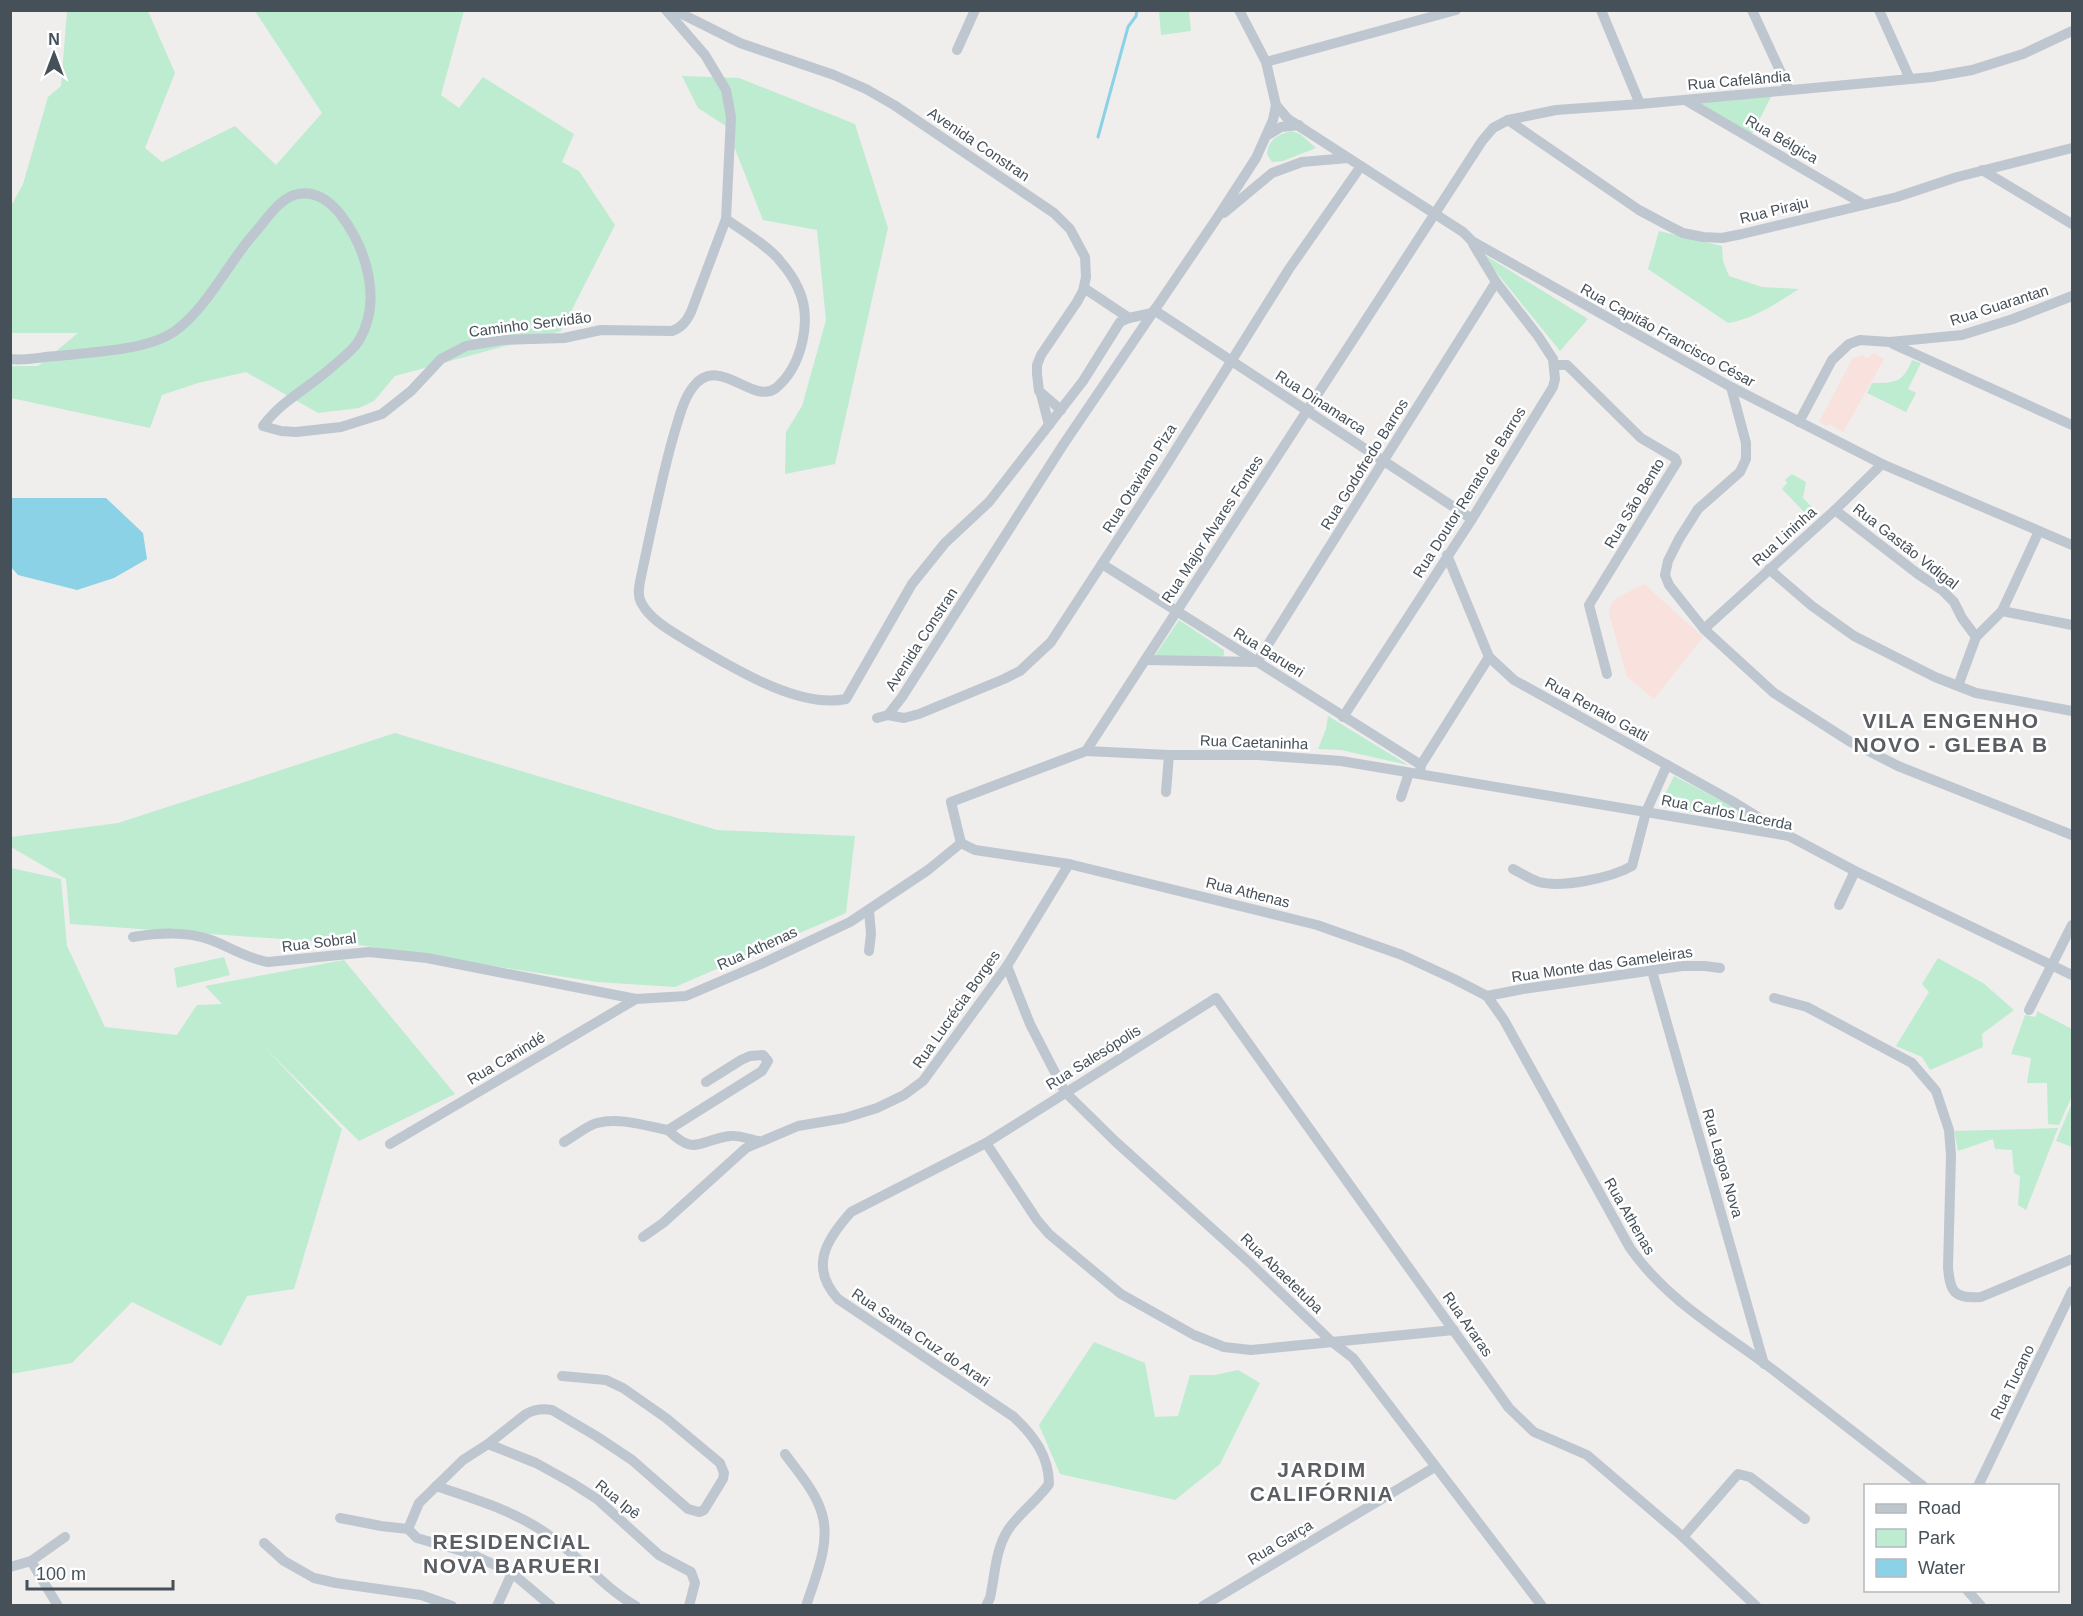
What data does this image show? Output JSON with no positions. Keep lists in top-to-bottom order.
{
  "streets": {
    "street": [
      "Rua Cafelândia",
      "Rua Bélgica",
      "Avenida Constran",
      "Rua Piraju",
      "Rua Guarantan",
      "Caminho Servidão",
      "Rua Capitão Francisco César",
      "Rua Dinamarca",
      "Rua Godofredo Barros",
      "Rua Otaviano Piza",
      "Rua Doutor Renato de Barros",
      "Rua São Bento",
      "Rua Major Alvares Fontes",
      "Rua Lininha",
      "Rua Gastão Vidigal",
      "Rua Barueri",
      "Rua Renato Gatti",
      "Rua Caetaninha",
      "Rua Carlos Lacerda",
      "Rua Athenas",
      "Rua Sobral",
      "Rua Monte das Gameleiras",
      "Rua Lucrécia Borges",
      "Rua Salesópolis",
      "Rua Canindé",
      "Rua Lagoa Nova",
      "Rua Abaetetuba",
      "Rua Araras",
      "Rua Santa Cruz do Arari",
      "Rua Tucano",
      "Rua Ipê",
      "Rua Garça"
    ]
  },
  "crossings": [
    ["Rua Cafelândia", "Rua Bélgica"],
    ["Rua Cafelândia", "Rua Piraju"],
    ["Rua Cafelândia", "Rua Major Alvares Fontes"],
    ["Rua Bélgica", "Rua Piraju"],
    ["Avenida Constran", "Rua Capitão Francisco César"],
    ["Avenida Constran", "Rua Dinamarca"],
    ["Avenida Constran", "Rua Otaviano Piza"],
    ["Rua Guarantan", "Rua Capitão Francisco César"],
    ["Rua Capitão Francisco César", "Rua Otaviano Piza"],
    ["Rua Capitão Francisco César", "Rua Major Alvares Fontes"],
    ["Rua Capitão Francisco César", "Rua Lininha"],
    ["Rua Dinamarca", "Rua Godofredo Barros"],
    ["Rua Dinamarca", "Rua Otaviano Piza"],
    ["Rua Dinamarca", "Rua Doutor Renato de Barros"],
    ["Rua Dinamarca", "Rua Major Alvares Fontes"],
    ["Rua Godofredo Barros", "Rua Barueri"],
    ["Rua Otaviano Piza", "Rua Barueri"],
    ["Rua Doutor Renato de Barros", "Rua São Bento"],
    ["Rua Doutor Renato de Barros", "Rua Barueri"],
    ["Rua Doutor Renato de Barros", "Rua Renato Gatti"],
    ["Rua Major Alvares Fontes", "Rua Barueri"],
    ["Rua Major Alvares Fontes", "Rua Caetaninha"],
    ["Rua Lininha", "Rua Gastão Vidigal"],
    ["Rua Barueri", "Rua Caetaninha"],
    ["Rua Barueri", "Rua Carlos Lacerda"],
    ["Rua Renato Gatti", "Rua Carlos Lacerda"],
    ["Rua Caetaninha", "Rua Carlos Lacerda"],
    ["Rua Athenas", "Rua Sobral"],
    ["Rua Athenas", "Rua Monte das Gameleiras"],
    ["Rua Athenas", "Rua Lucrécia Borges"],
    ["Rua Athenas", "Rua Canindé"],
    ["Rua Athenas", "Rua Lagoa Nova"],
    ["Rua Monte das Gameleiras", "Rua Lagoa Nova"],
    ["Rua Lucrécia Borges", "Rua Abaetetuba"],
    ["Rua Salesópolis", "Rua Abaetetuba"],
    ["Rua Salesópolis", "Rua Araras"],
    ["Rua Salesópolis", "Rua Santa Cruz do Arari"],
    ["Rua Abaetetuba", "Rua Garça"]
  ],
  "districts": ["VILA ENGENHO NOVO - GLEBA B", "JARDIM CALIFÓRNIA", "RESIDENCIAL NOVA BARUERI"],
  "legend": ["Road", "Park", "Water"],
  "scale_bar": "100 m",
  "north": "top"
}
